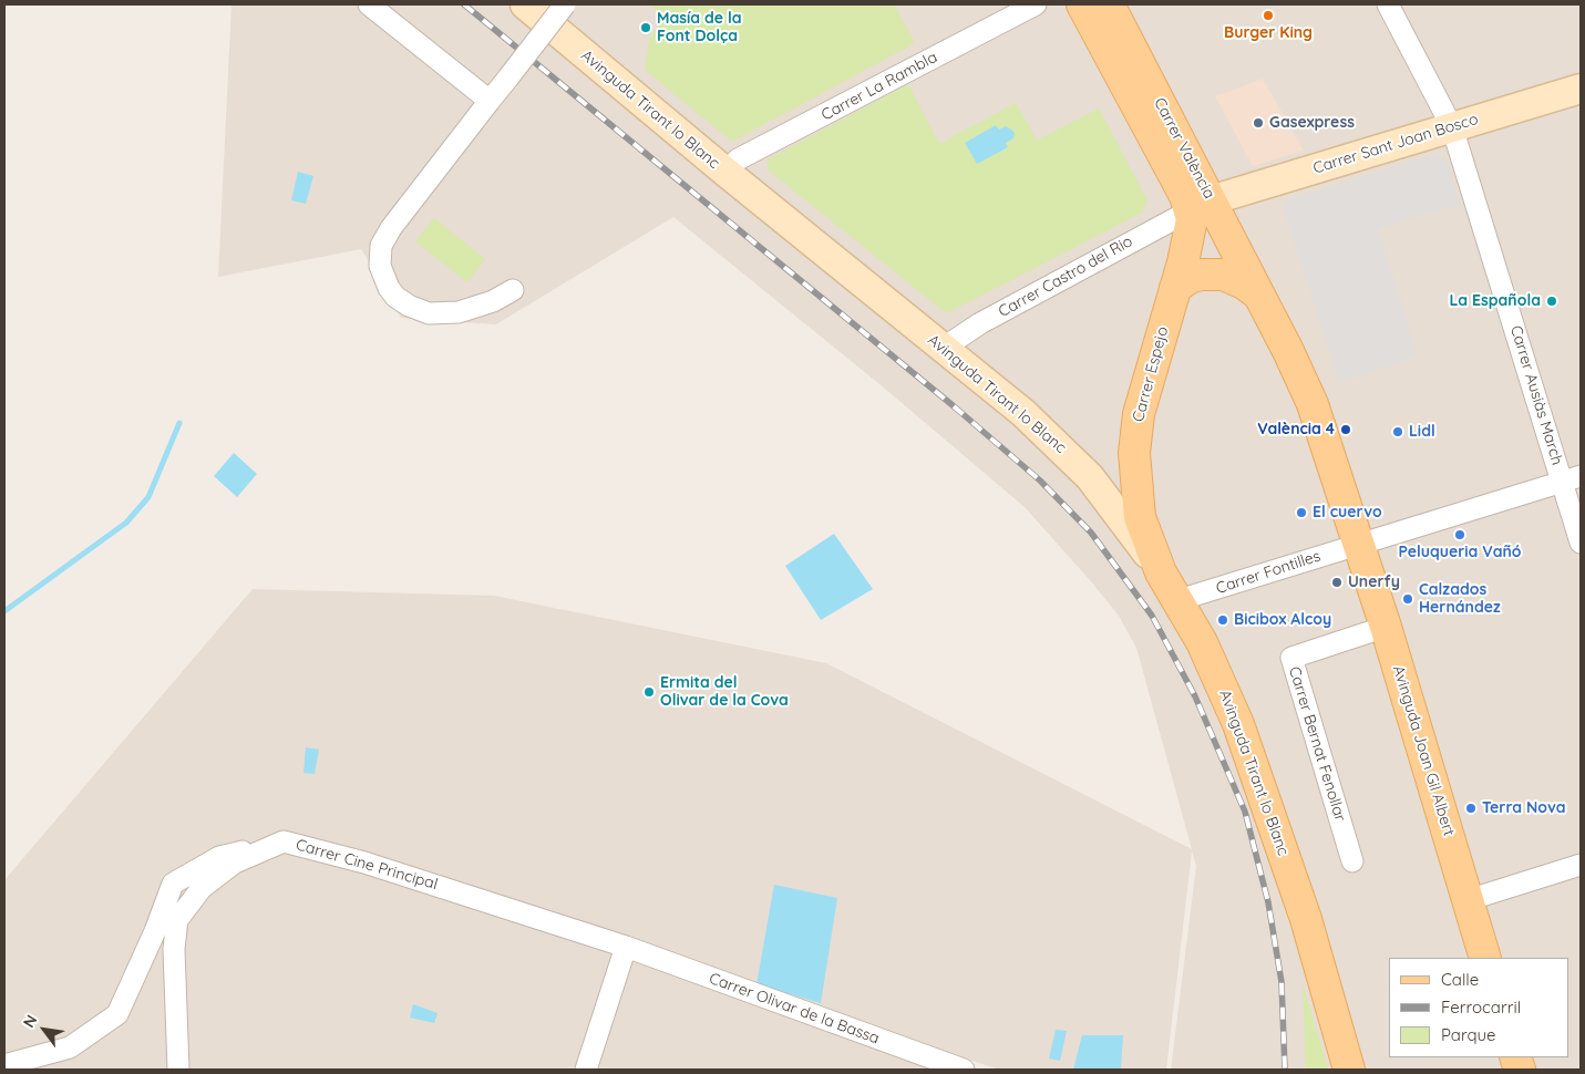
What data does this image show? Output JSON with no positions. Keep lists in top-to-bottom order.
{
  "streets": {
    "main road": [
      "Avinguda Tirant lo Blanc",
      "Carrer València",
      "Carrer Espejo",
      "Avinguda Joan Gil Albert"
    ],
    "street": [
      "Carrer La Rambla",
      "Carrer Sant Joan Bosco",
      "Carrer Castro del Rio",
      "Carrer Ausiàs March",
      "Carrer Fontilles",
      "Carrer Bernat Fenollar",
      "Carrer Cine Principal",
      "Carrer Olivar de la Bassa"
    ]
  },
  "crossings": [
    ["Carrer La Rambla", "Avinguda Tirant lo Blanc"],
    ["Avinguda Tirant lo Blanc", "Carrer Castro del Rio"],
    ["Avinguda Tirant lo Blanc", "Carrer Espejo"],
    ["Avinguda Tirant lo Blanc", "Carrer Fontilles"],
    ["Carrer Sant Joan Bosco", "Carrer València"],
    ["Carrer Sant Joan Bosco", "Carrer Castro del Rio"],
    ["Carrer Sant Joan Bosco", "Carrer Espejo"],
    ["Carrer Sant Joan Bosco", "Carrer Ausiàs March"],
    ["Carrer València", "Carrer Castro del Rio"],
    ["Carrer València", "Carrer Espejo"],
    ["Carrer València", "Carrer Fontilles"],
    ["Carrer València", "Avinguda Joan Gil Albert"],
    ["Carrer Castro del Rio", "Carrer Espejo"],
    ["Carrer Ausiàs March", "Carrer Fontilles"],
    ["Carrer Fontilles", "Avinguda Joan Gil Albert"],
    ["Carrer Bernat Fenollar", "Avinguda Joan Gil Albert"],
    ["Carrer Cine Principal", "Carrer Olivar de la Bassa"]
  ],
  "places": [
    "Burger King",
    "Masía de la Font Dolça",
    "Gasexpress",
    "La Española",
    "València 4",
    "Lidl",
    "El cuervo",
    "Peluqueria Vañó",
    "Unerfy",
    "Calzados Hernández",
    "Bicibox Alcoy",
    "Ermita del Olivar de la Cova",
    "Terra Nova"
  ],
  "legend": ["Calle", "Ferrocarril", "Parque"],
  "north": "top left"
}
